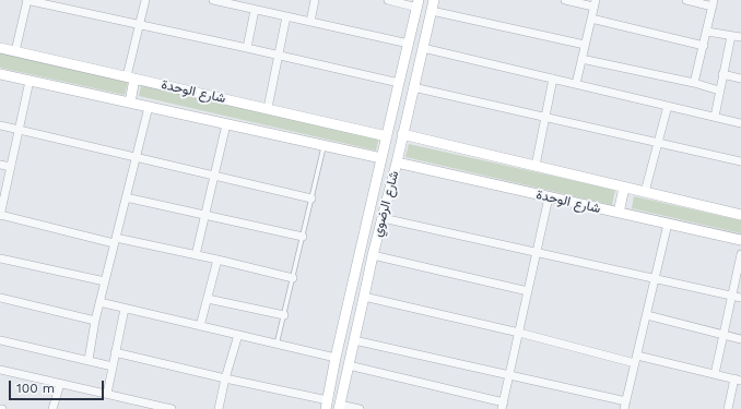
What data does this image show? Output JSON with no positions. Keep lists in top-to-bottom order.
{
  "streets": {
    "street": ["شارع الوحدة", "شارع الرضوي"]
  },
  "crossings": [
    ["شارع الوحدة", "شارع الرضوي"]
  ],
  "scale_bar": "100 m"
}
